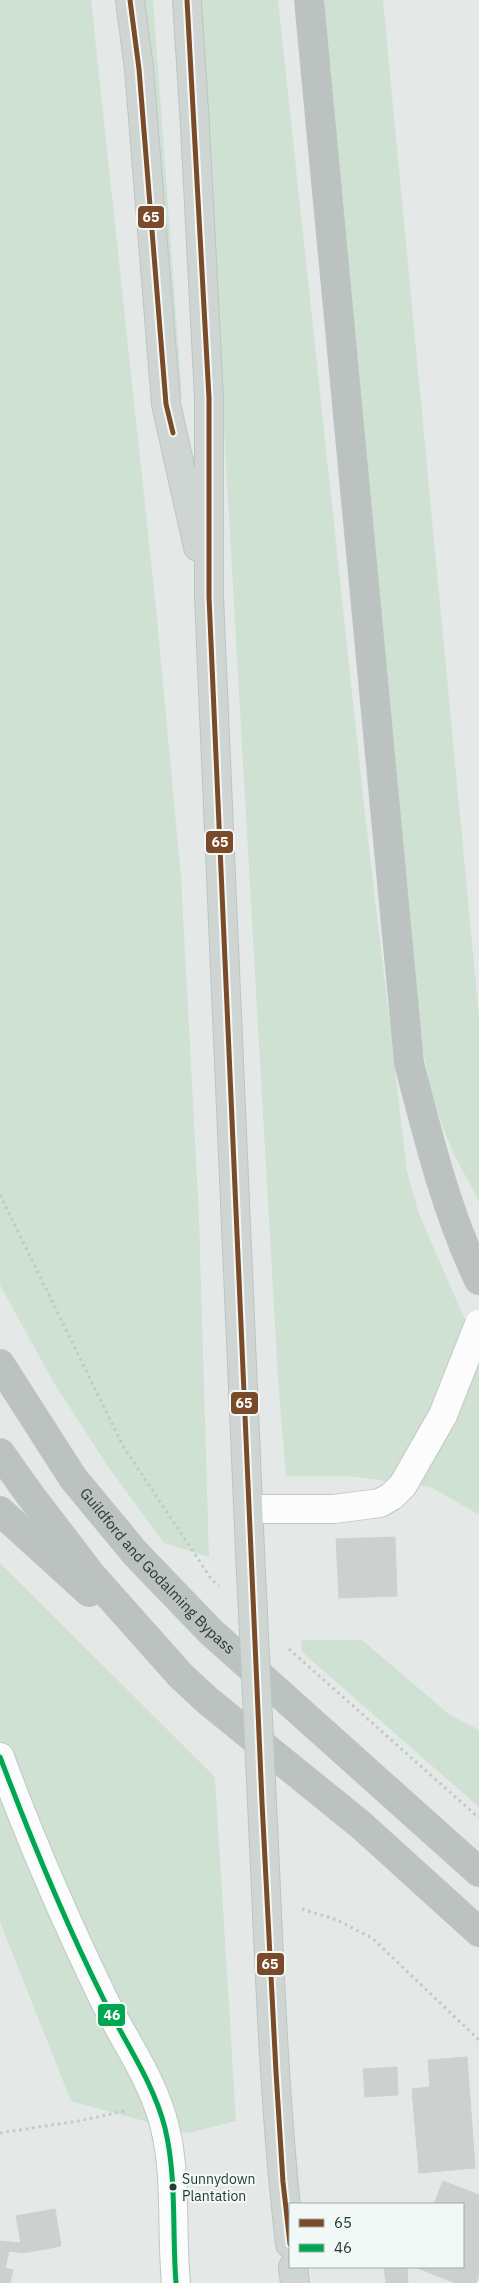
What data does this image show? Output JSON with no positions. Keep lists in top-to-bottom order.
{
  "streets": {
    "highway": ["Guildford and Godalming Bypass"]
  },
  "places": ["Sunnydown Plantation"],
  "lines": ["transit line 65", "transit line 46"],
  "legend": ["65", "46"]
}
